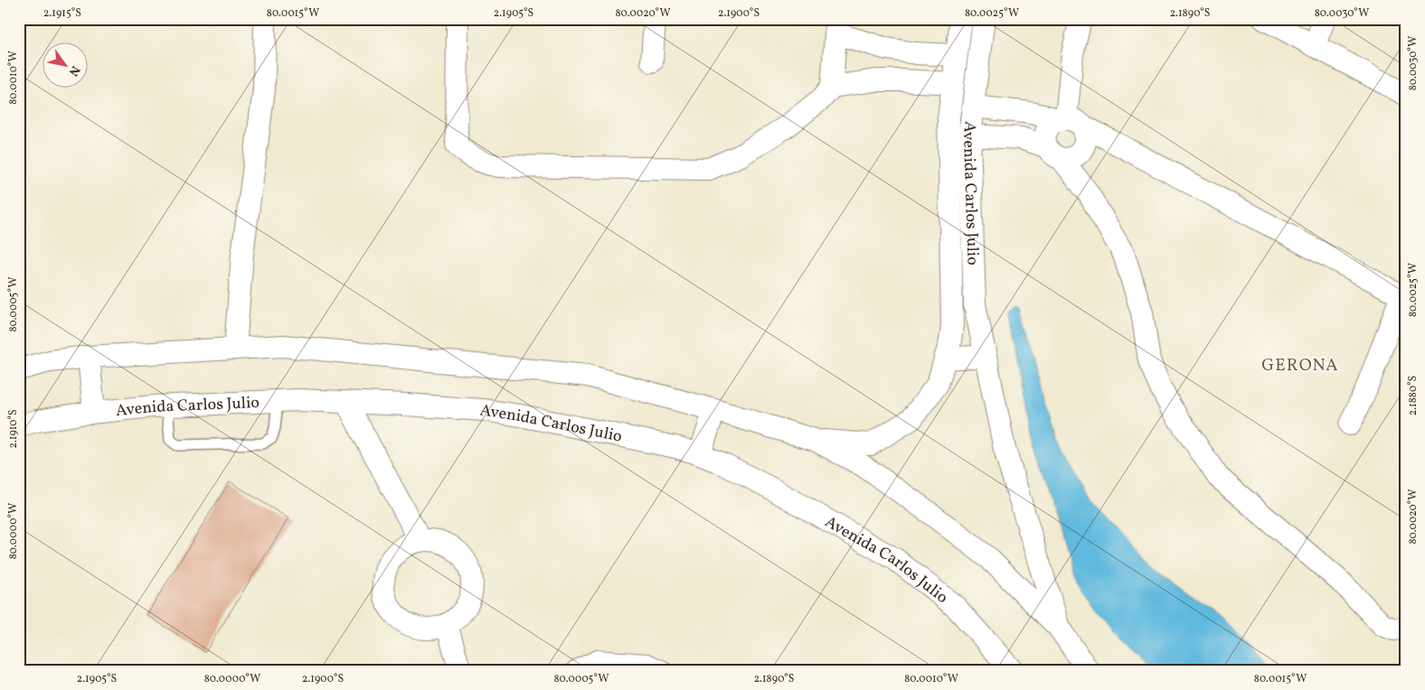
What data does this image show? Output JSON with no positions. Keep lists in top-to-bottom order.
{
  "streets": {
    "street": ["Avenida Carlos Julio"]
  },
  "districts": ["GERONA"],
  "north": "bottom right",
  "coordinates": [
    "2.1915°S",
    "80.0015°W",
    "2.1905°S",
    "80.0020°W",
    "2.1900°S",
    "80.0025°W",
    "2.1890°S",
    "80.0030°W",
    "80.0010°W",
    "80.0005°W",
    "2.1880°S",
    "2.1910°S",
    "80.0000°W"
  ]
}
